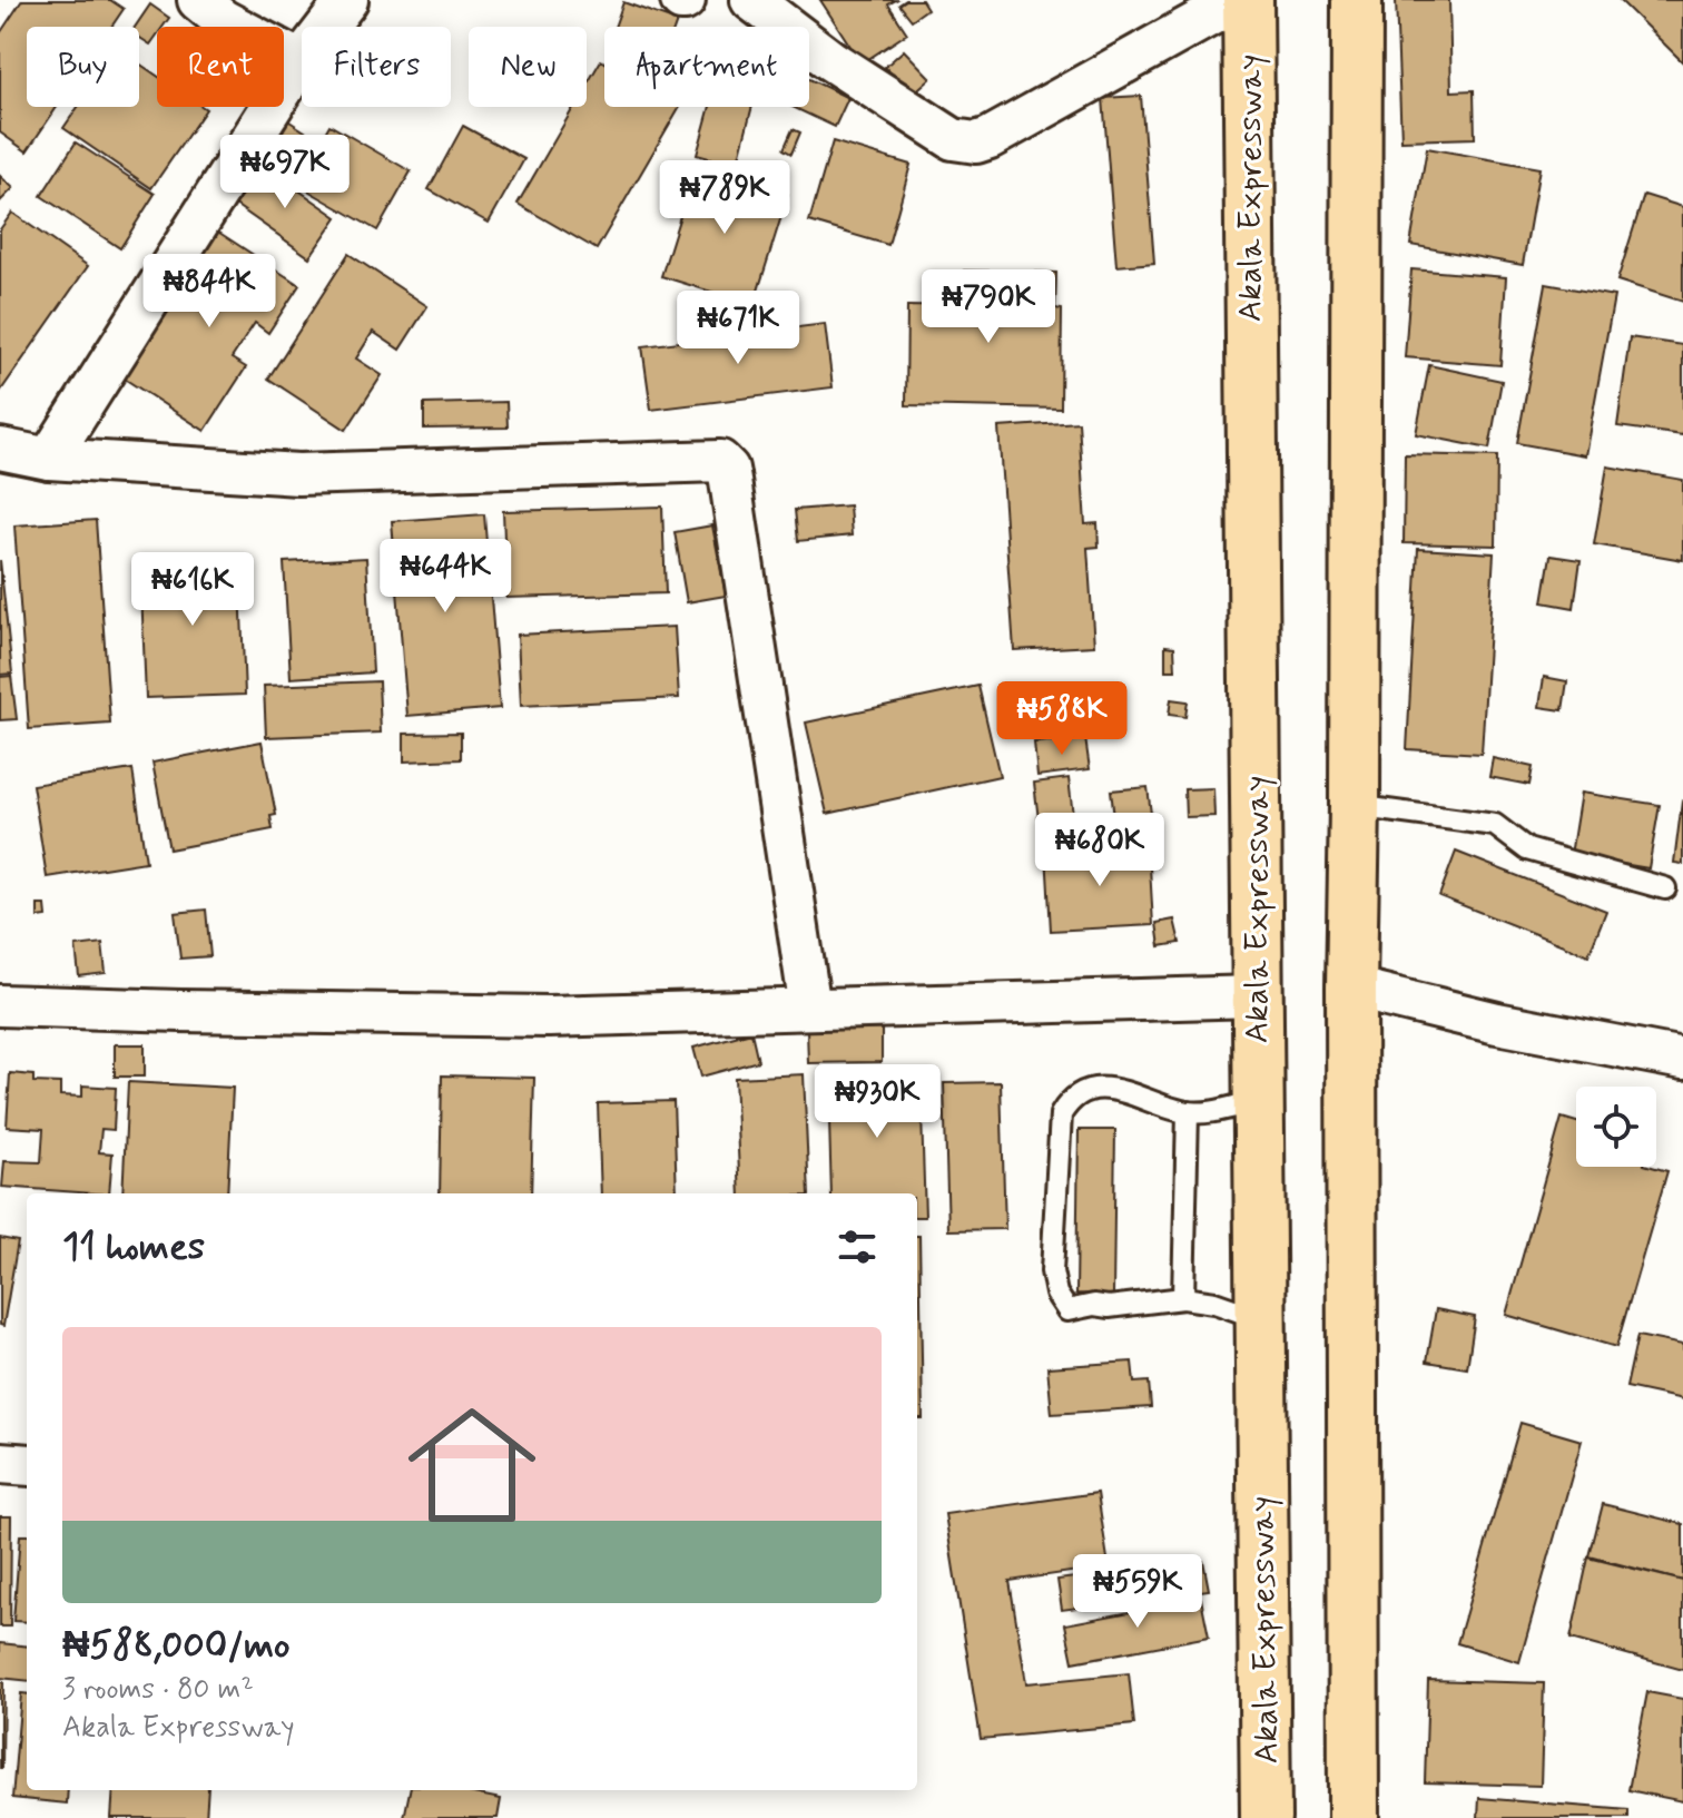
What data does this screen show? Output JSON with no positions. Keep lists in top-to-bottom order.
{
  "streets": {
    "main road": ["Akala Expressway"]
  },
  "page": {
    "chip": [
      "Buy",
      "Rent",
      "Filters",
      "New",
      "Apartment"
    ],
    "price": [
      "₦697K",
      "₦789K",
      "₦844K",
      "₦790K",
      "₦671K",
      "₦644K",
      "₦616K",
      "₦588K",
      "₦680K",
      "₦930K",
      "₦559K"
    ],
    "heading": "11 homes",
    "list": [
      {
        "name": "₦588,000/mo",
        "note": "3 rooms · 80 m² · Akala Expressway"
      }
    ]
  }
}
